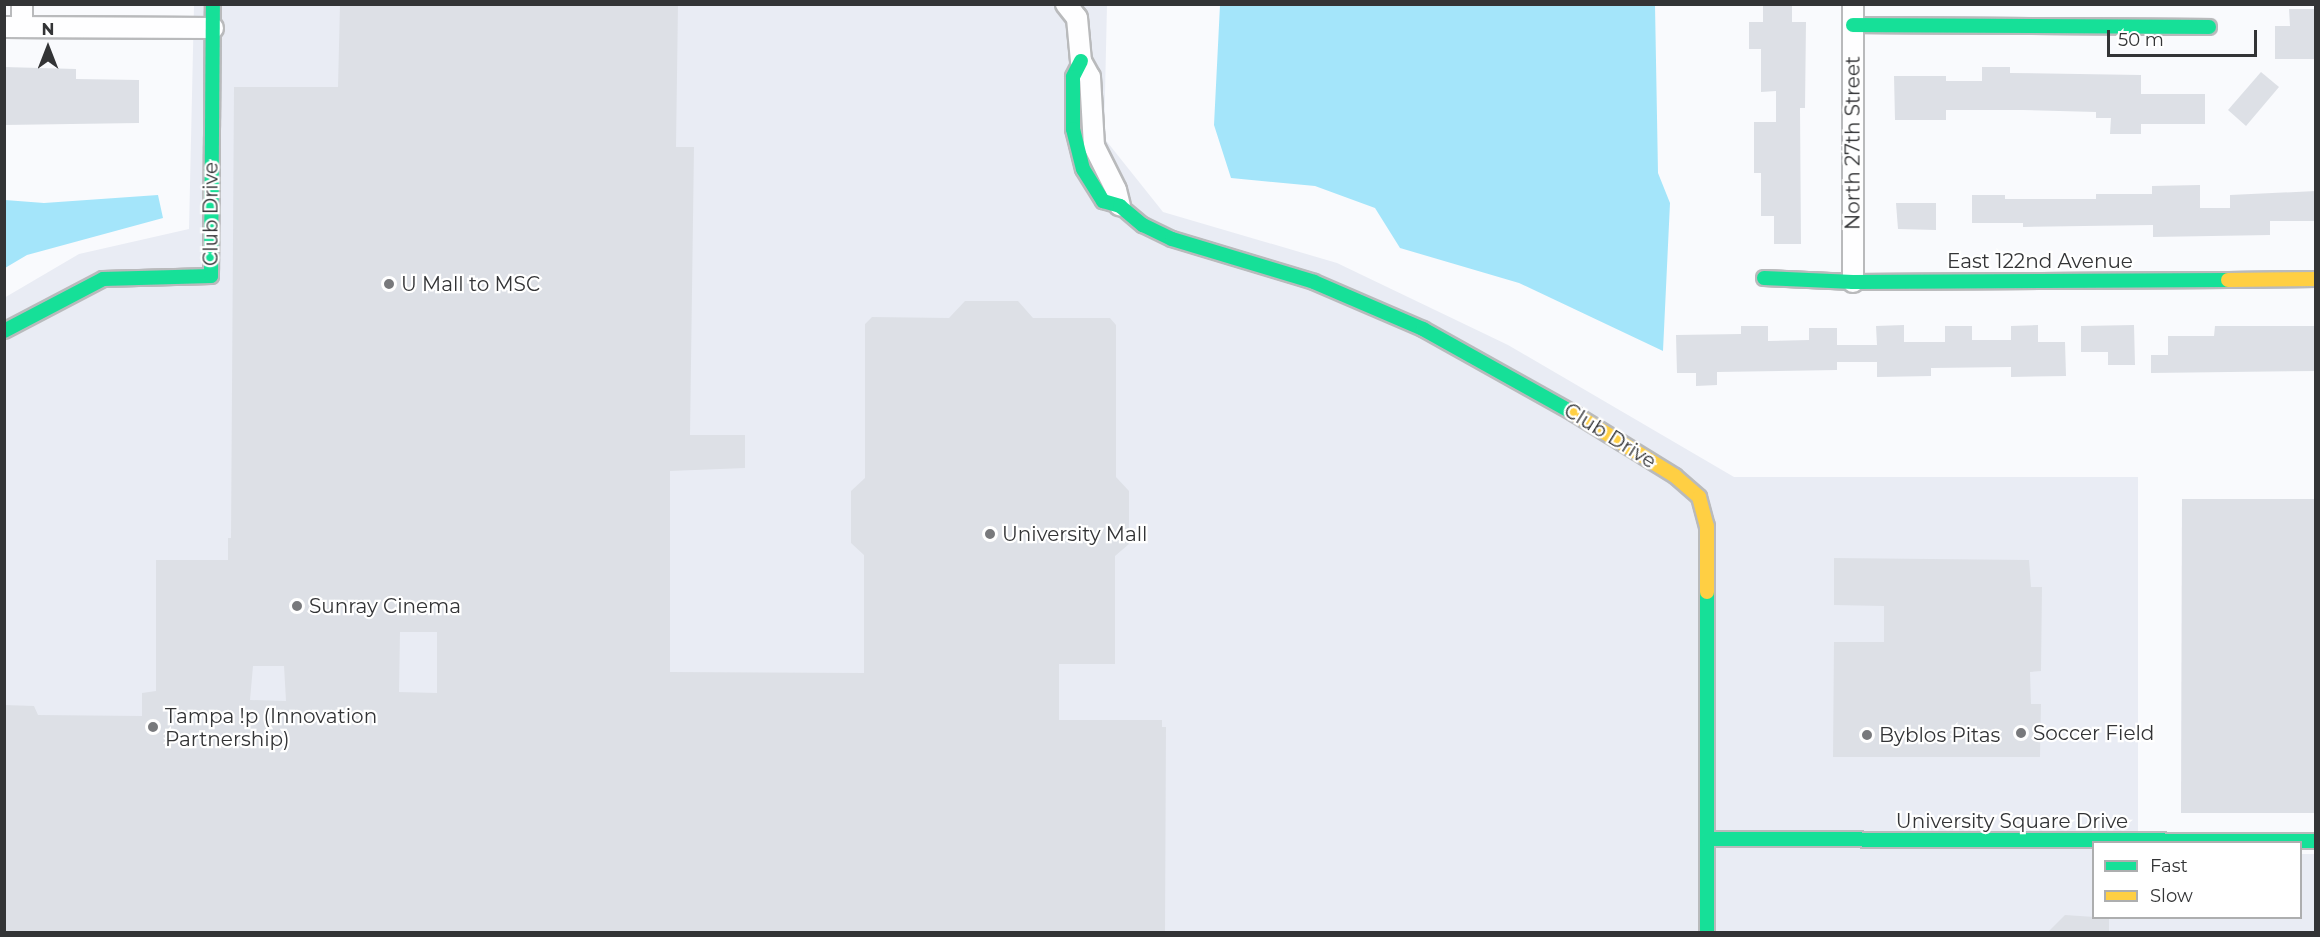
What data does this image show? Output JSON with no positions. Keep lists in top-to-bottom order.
{
  "streets": {
    "street": [
      "North 27th Street",
      "Club Drive",
      "East 122nd Avenue",
      "University Square Drive"
    ]
  },
  "crossings": [
    ["North 27th Street", "East 122nd Avenue"],
    ["Club Drive", "University Square Drive"]
  ],
  "places": [
    "U Mall to MSC",
    "University Mall",
    "Sunray Cinema",
    "Tampa !p (Innovation Partnership)",
    "Soccer Field",
    "Byblos Pitas"
  ],
  "legend": ["Fast", "Slow"],
  "scale_bar": "50 m",
  "north": "top"
}
